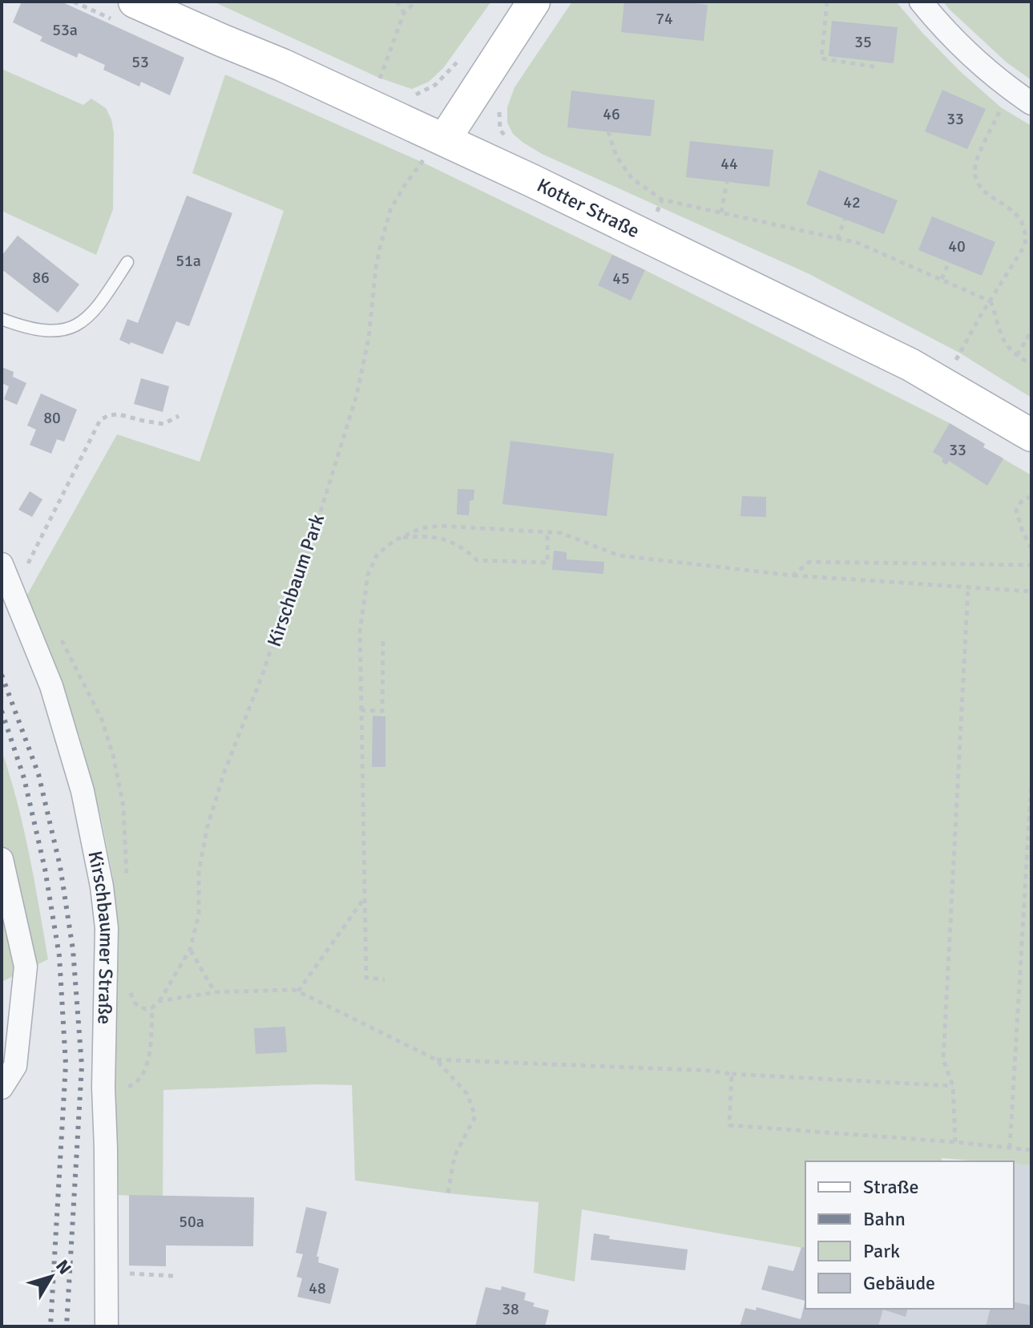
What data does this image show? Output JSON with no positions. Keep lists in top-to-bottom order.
{
  "streets": {
    "street": ["Kotter Straße", "Kirschbaumer Straße"],
    "path": ["Kirschbaum Park"]
  },
  "crossings": [
    ["Kotter Straße", "Kirschbaum Park"]
  ],
  "house_numbers": [
    "74",
    "53a",
    "35",
    "53",
    "46",
    "33",
    "44",
    "42",
    "40",
    "51a",
    "86",
    "45",
    "80",
    "33",
    "50a",
    "48",
    "38"
  ],
  "legend": [
    "Straße",
    "Bahn",
    "Park",
    "Gebäude"
  ],
  "north": "top right"
}
